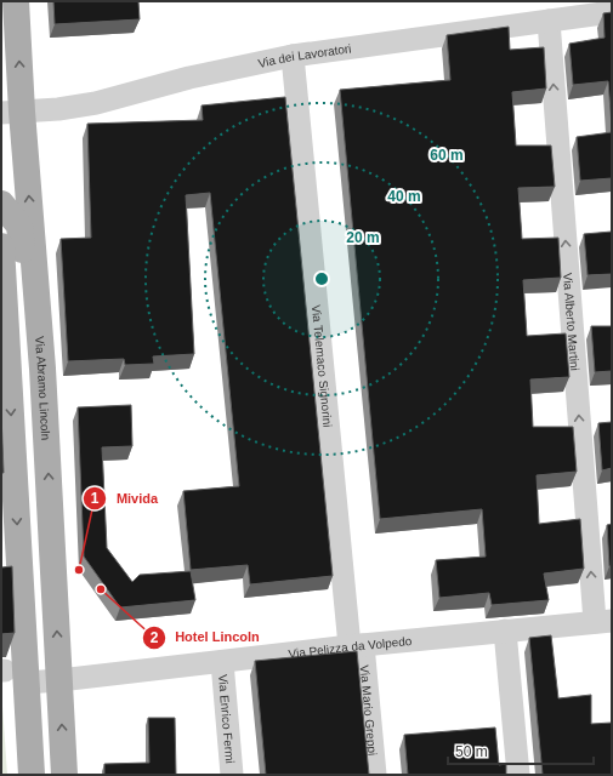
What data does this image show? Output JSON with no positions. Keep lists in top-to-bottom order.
{
  "streets": {
    "main road": ["Via Abramo Lincoln"],
    "street": [
      "Via dei Lavoratori",
      "Via Alberto Martini",
      "Via Telemaco Signorini",
      "Via Pelizza da Volpedo",
      "Via Mario Greppi",
      "Via Enrico Fermi"
    ]
  },
  "crossings": [
    ["Via dei Lavoratori", "Via Alberto Martini"],
    ["Via dei Lavoratori", "Via Telemaco Signorini"],
    ["Via dei Lavoratori", "Via Abramo Lincoln"],
    ["Via Alberto Martini", "Via Pelizza da Volpedo"],
    ["Via Telemaco Signorini", "Via Pelizza da Volpedo"],
    ["Via Telemaco Signorini", "Via Mario Greppi"],
    ["Via Abramo Lincoln", "Via Pelizza da Volpedo"],
    ["Via Pelizza da Volpedo", "Via Mario Greppi"],
    ["Via Pelizza da Volpedo", "Via Enrico Fermi"]
  ],
  "one_way": ["Via Alberto Martini"],
  "places": ["Mivida", "Hotel Lincoln"],
  "scale_bar": "50 m",
  "rings": ["60 m", "40 m", "20 m"]
}
